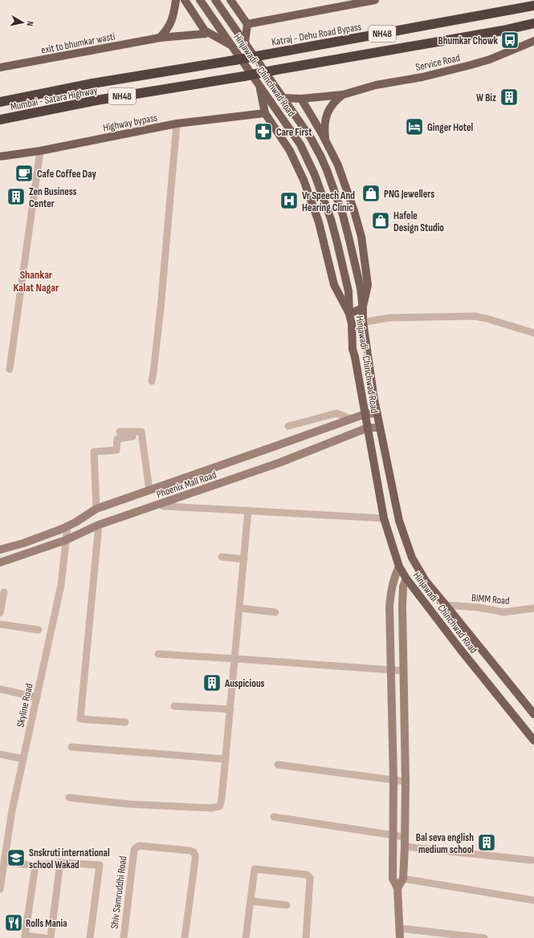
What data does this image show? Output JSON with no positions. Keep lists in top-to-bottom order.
{
  "streets": {
    "highway": ["Katraj - Dehu Road Bypass", "NH48", "Mumbai - Satara Highway"],
    "main road": [
      "exit to bhumkar wasti",
      "Service Road",
      "Hinjawadi - Chinchwad Road",
      "Highway bypass"
    ],
    "street": [
      "Phoenix Mall Road",
      "BIMM Road",
      "Skyline Road",
      "Shiv Samruddhi Road"
    ]
  },
  "crossings": [
    ["Katraj - Dehu Road Bypass", "Mumbai - Satara Highway"],
    ["Service Road", "Hinjawadi - Chinchwad Road"],
    ["Hinjawadi - Chinchwad Road", "Phoenix Mall Road"],
    ["Hinjawadi - Chinchwad Road", "BIMM Road"],
    ["Phoenix Mall Road", "Skyline Road"]
  ],
  "districts": ["Shankar Kalat Nagar"],
  "places": {
    "bus stop": ["Bhumkar Chowk"],
    "building": [
      "W Biz",
      "Zen Business Center",
      "Auspicious",
      "Bal seva english medium school"
    ],
    "hotel": ["Ginger Hotel"],
    "pharmacy": ["Care First"],
    "cafe": ["Cafe Coffee Day"],
    "shop": ["PNG Jewellers", "Hafele Design Studio"],
    "hospital": ["Vr Speech And Hearing Clinic"],
    "school or university": ["Snskruti international school Wakad"],
    "restaurant": ["Rolls Mania"]
  },
  "north": "right"
}
